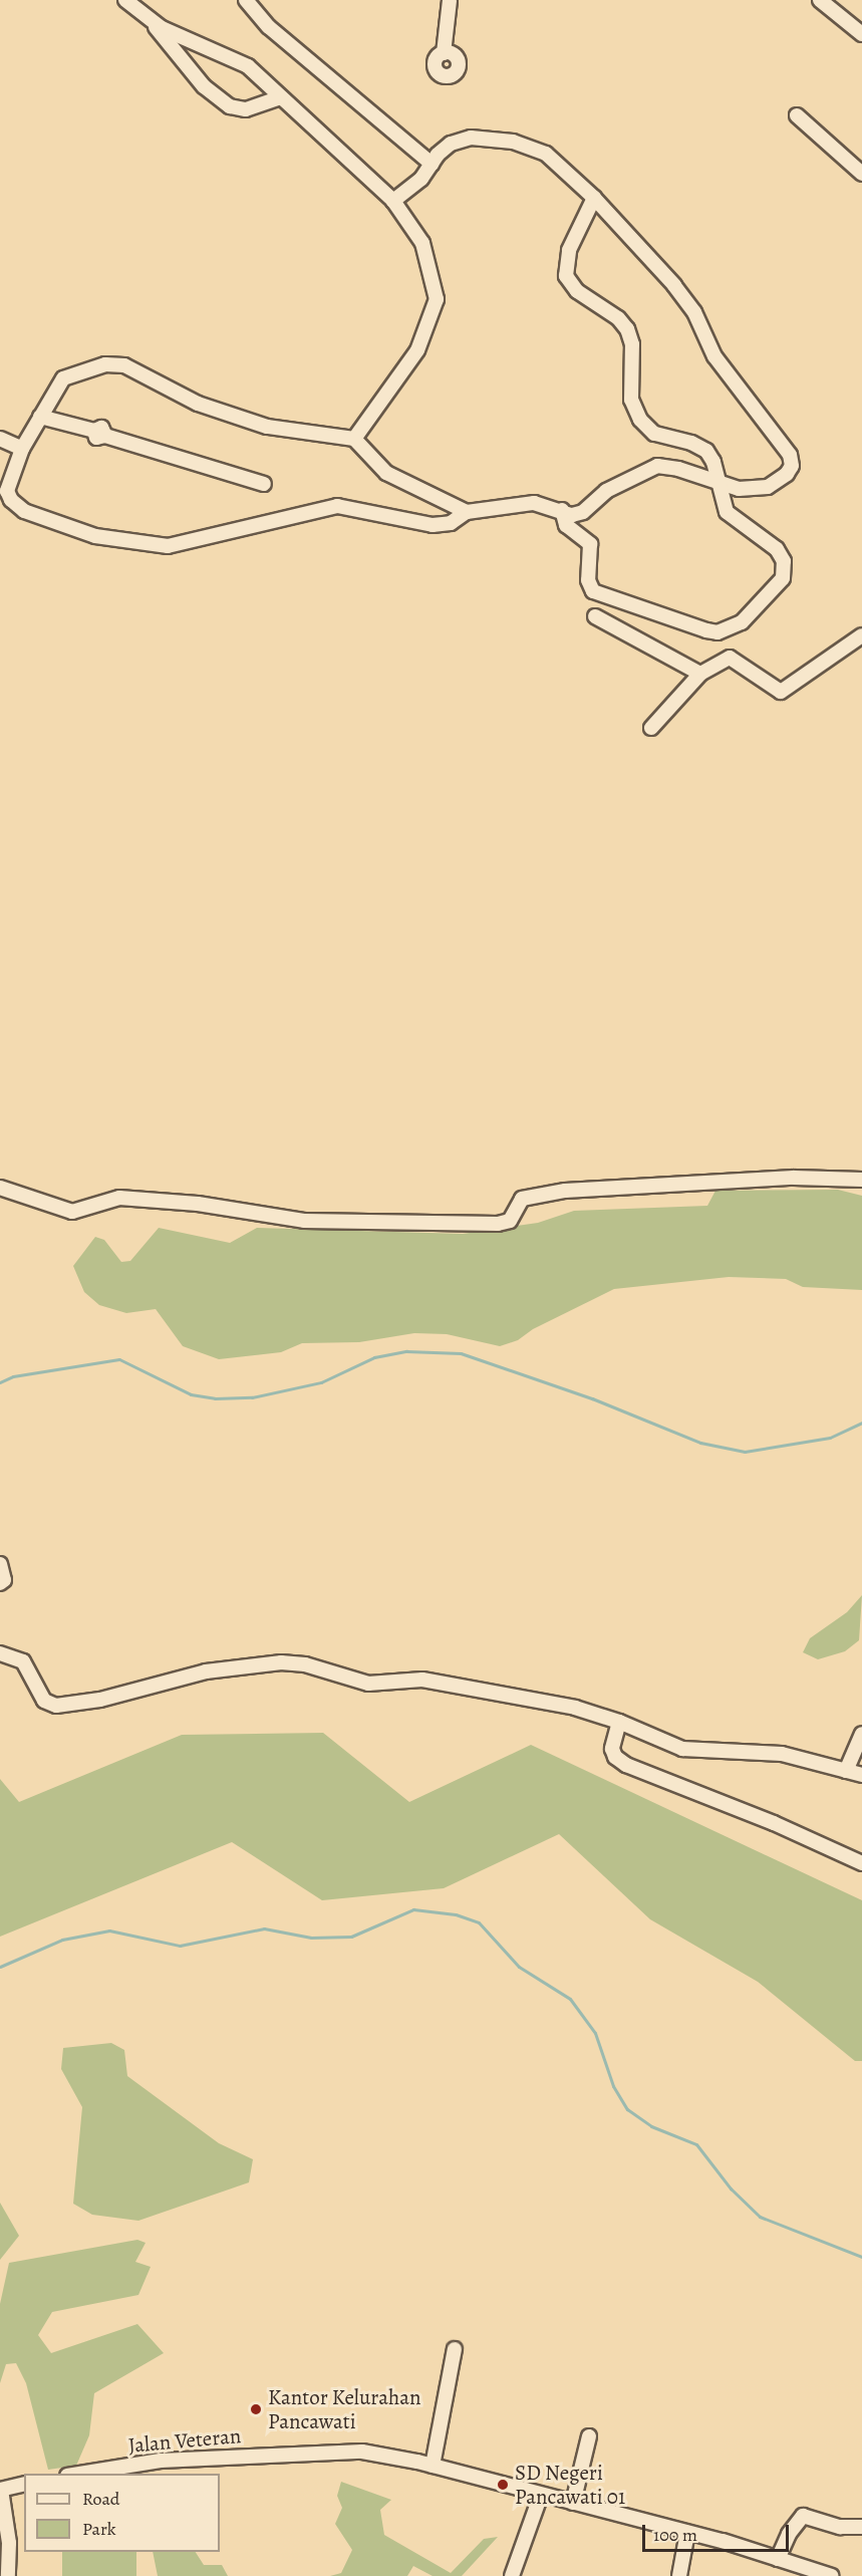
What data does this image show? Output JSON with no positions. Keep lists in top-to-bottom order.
{
  "streets": {
    "street": ["Jalan Veteran"]
  },
  "places": ["Kantor Kelurahan Pancawati", "SD Negeri Pancawati 01"],
  "legend": ["Road", "Park"],
  "scale_bar": "100 m"
}
